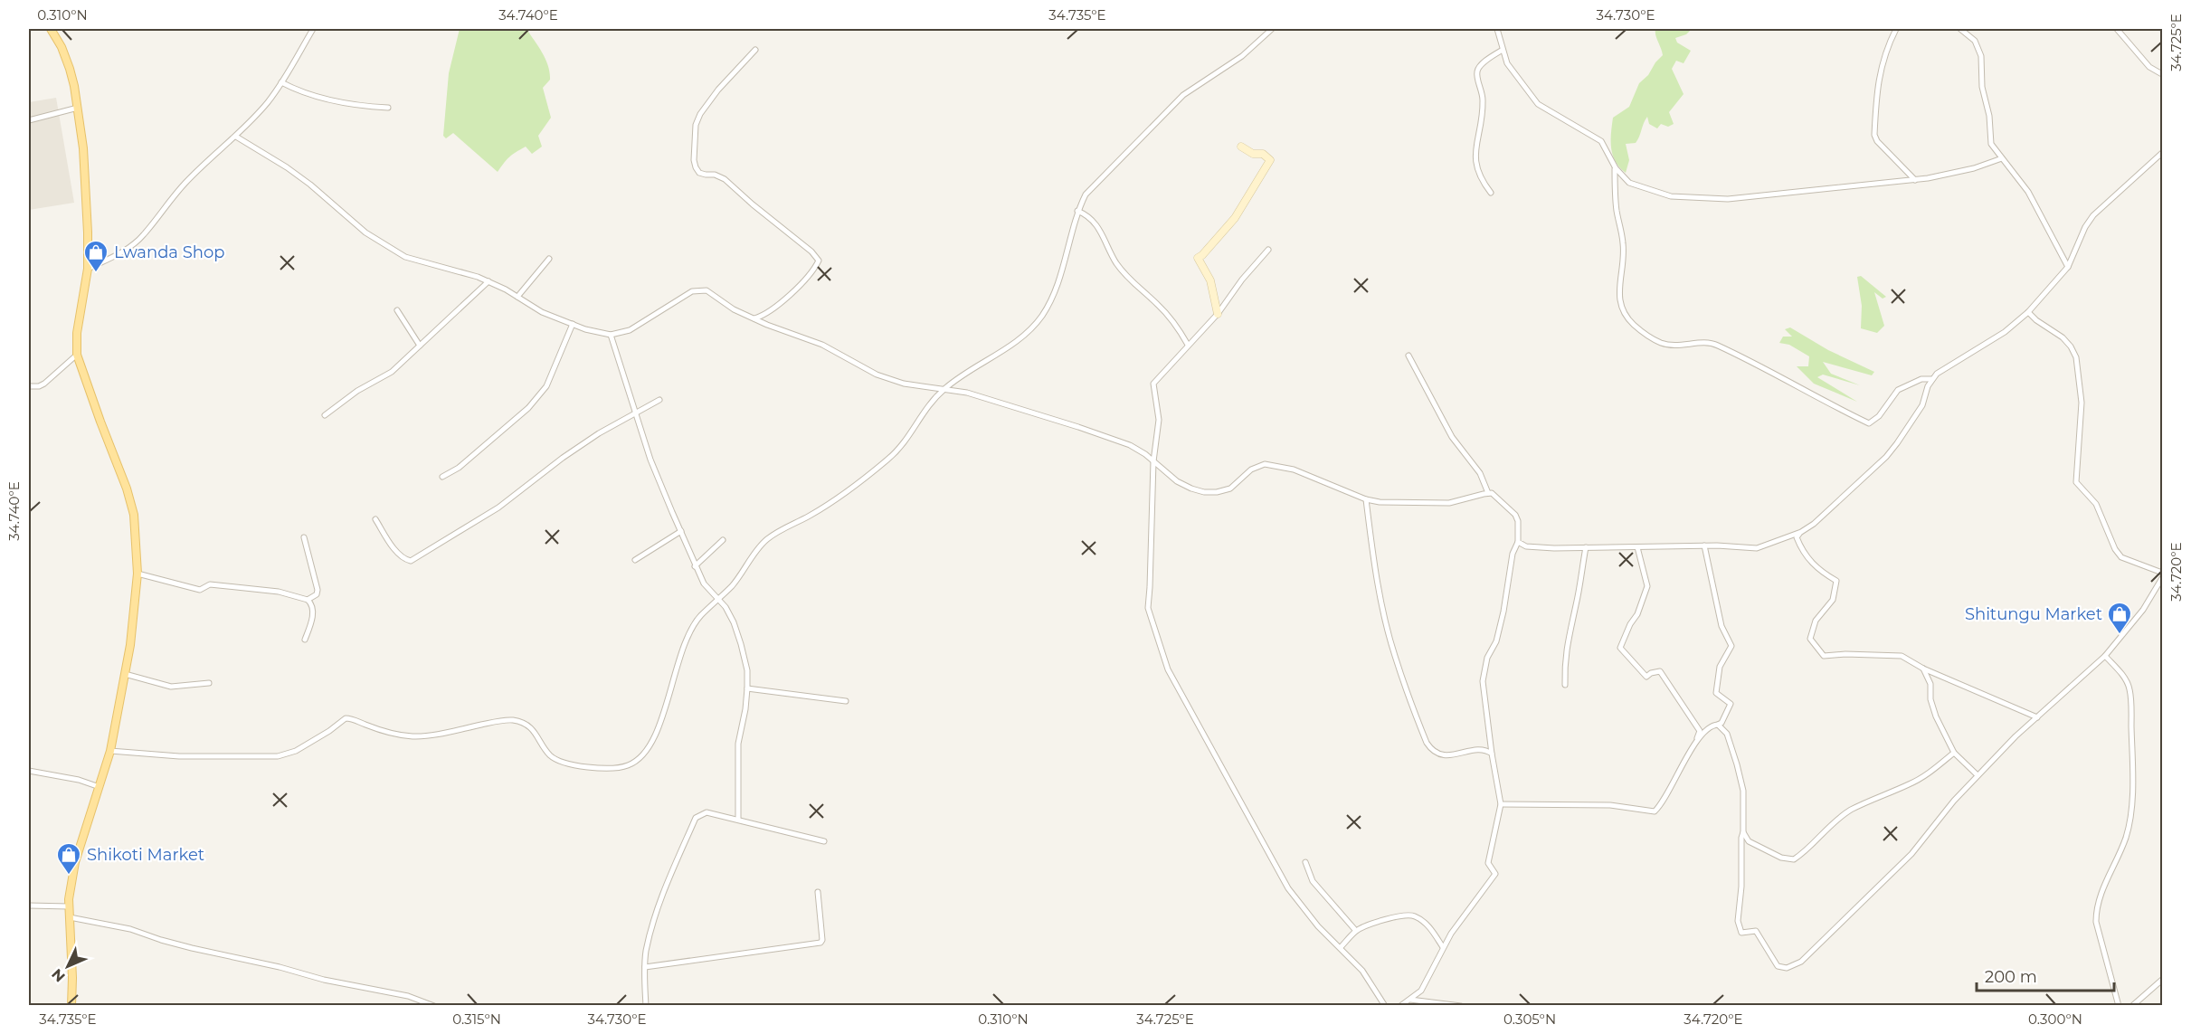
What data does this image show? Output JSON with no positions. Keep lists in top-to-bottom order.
{
  "places": {
    "shop": ["Lwanda Shop", "Shitungu Market", "Shikoti Market"]
  },
  "scale_bar": "200 m",
  "north": "bottom left",
  "coordinates": [
    "0.310°N",
    "34.740°E",
    "34.735°E",
    "34.730°E",
    "34.725°E",
    "34.720°E",
    "0.315°N",
    "0.305°N",
    "0.300°N"
  ]
}
